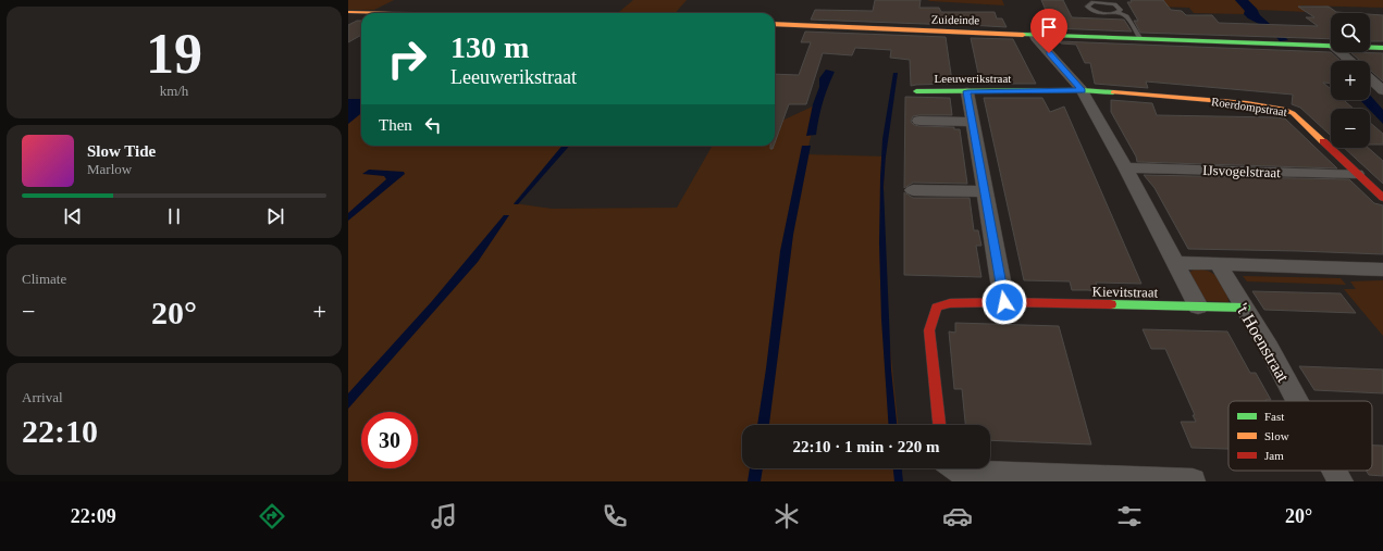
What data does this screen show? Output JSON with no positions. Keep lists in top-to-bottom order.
{
  "streets": {
    "street": [
      "Zuideinde",
      "Leeuwerikstraat",
      "Roerdompstraat",
      "IJsvogelstraat",
      "Kievitstraat",
      "'t Hoenstraat"
    ]
  },
  "crossings": [
    ["Leeuwerikstraat", "Roerdompstraat"],
    ["Roerdompstraat", "IJsvogelstraat"],
    ["Kievitstraat", "'t Hoenstraat"]
  ],
  "legend": ["Fast", "Slow", "Jam"],
  "page": {
    "tile": [
      ["19", "km/h"],
      "Climate",
      ["Arrival", "22:10"]
    ],
    "map_buttons": ["+", "−"],
    "turn": ["130 m", "Leeuwerikstraat"],
    "then": "Then",
    "song": ["Slow Tide", "Marlow"],
    "heat": ["−", "20°", "+"],
    "limit": "30",
    "trip": "22:10 · 1 min · 220 m",
    "tabs": ["22:09", "20°"]
  }
}
